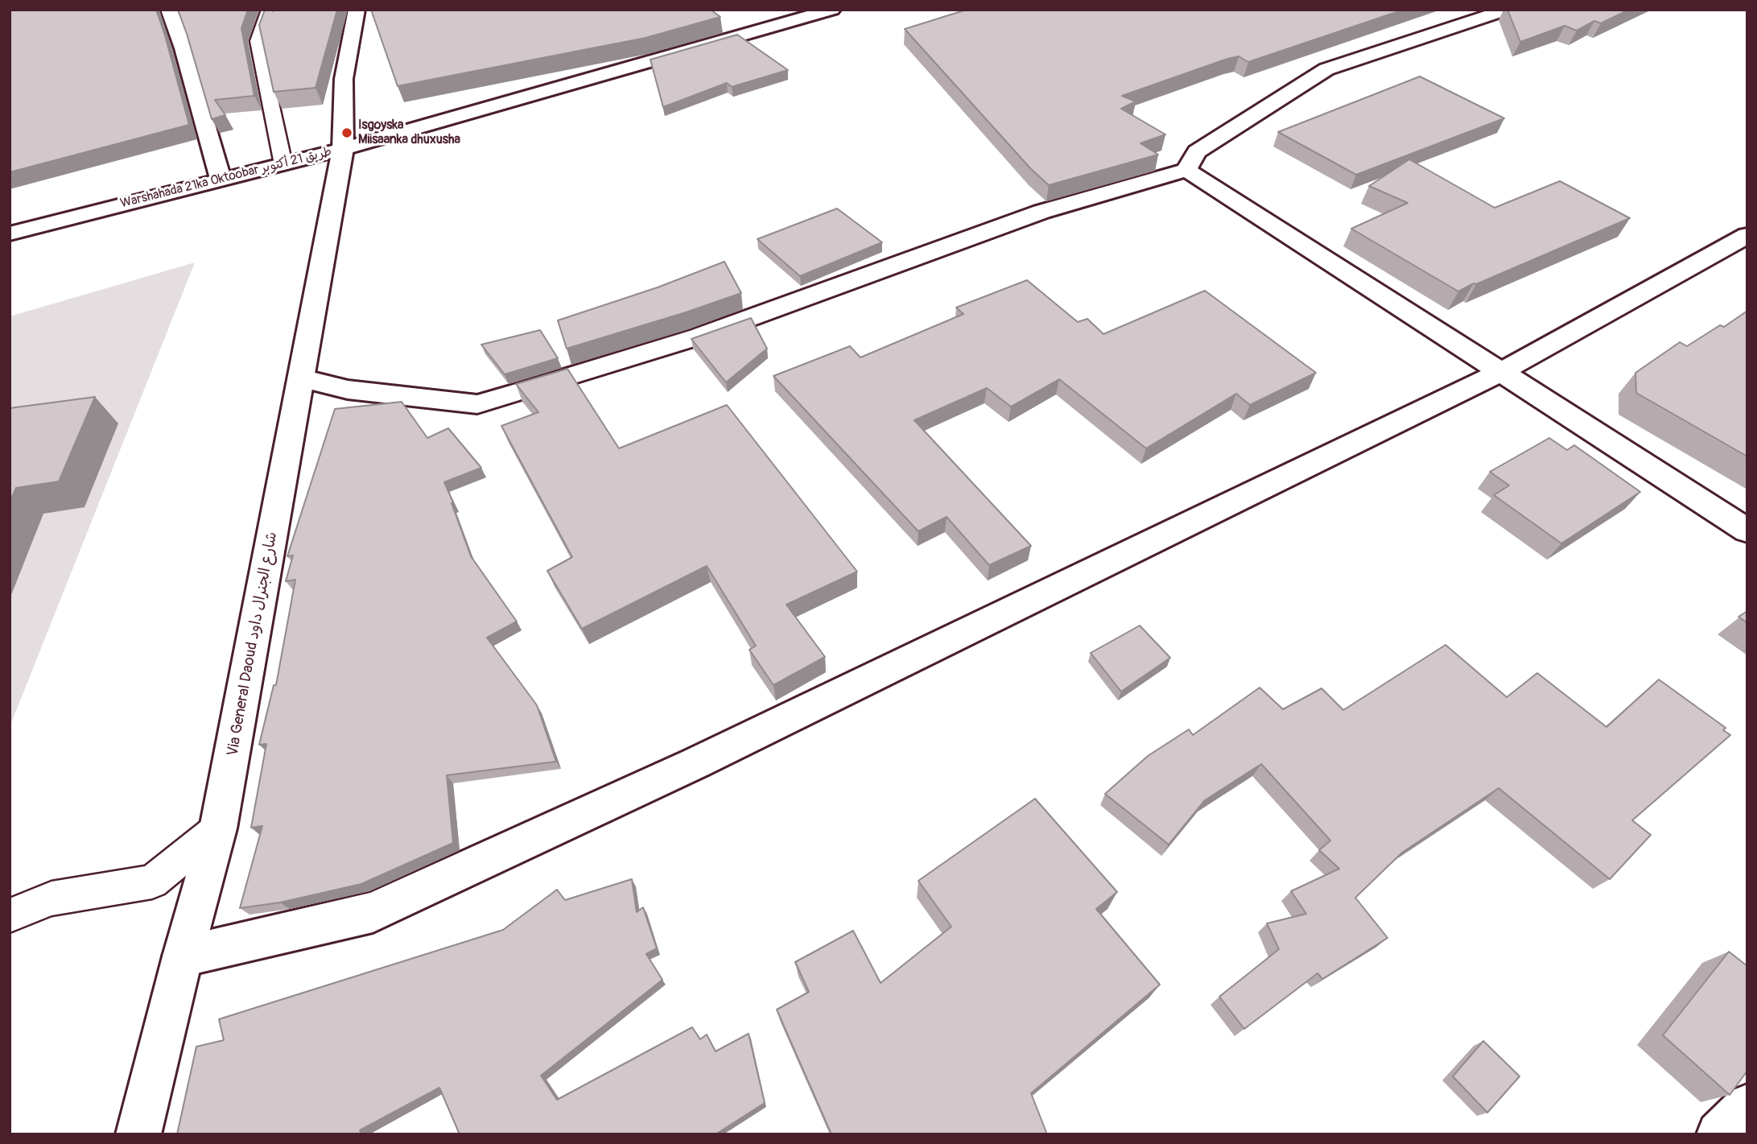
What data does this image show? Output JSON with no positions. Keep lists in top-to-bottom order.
{
  "streets": {
    "street": ["Warshahada 21ka Oktoobar طريق 21 أكتوبر", "Via General Daoud شارع الجنرال داود"]
  },
  "crossings": [
    ["Warshahada 21ka Oktoobar طريق 21 أكتوبر", "Via General Daoud شارع الجنرال داود"]
  ],
  "places": ["Isgoyska Miisaanka dhuxusha"]
}
